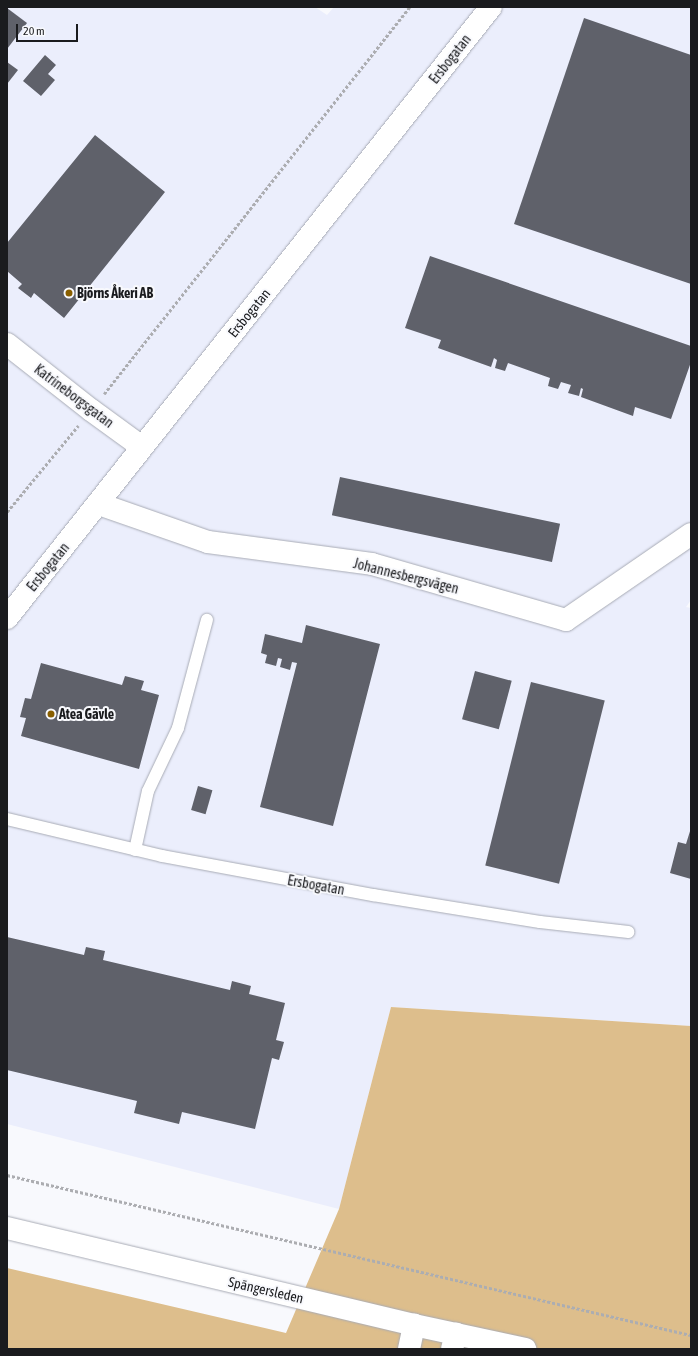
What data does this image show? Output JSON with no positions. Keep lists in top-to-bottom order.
{
  "streets": {
    "main road": [
      "Ersbogatan",
      "Katrineborgsgatan",
      "Johannesbergsvägen",
      "Spängersleden"
    ]
  },
  "crossings": [
    ["Ersbogatan", "Katrineborgsgatan"],
    ["Ersbogatan", "Johannesbergsvägen"]
  ],
  "places": ["Björns Åkeri AB", "Atea Gävle"],
  "scale_bar": "20 m"
}
